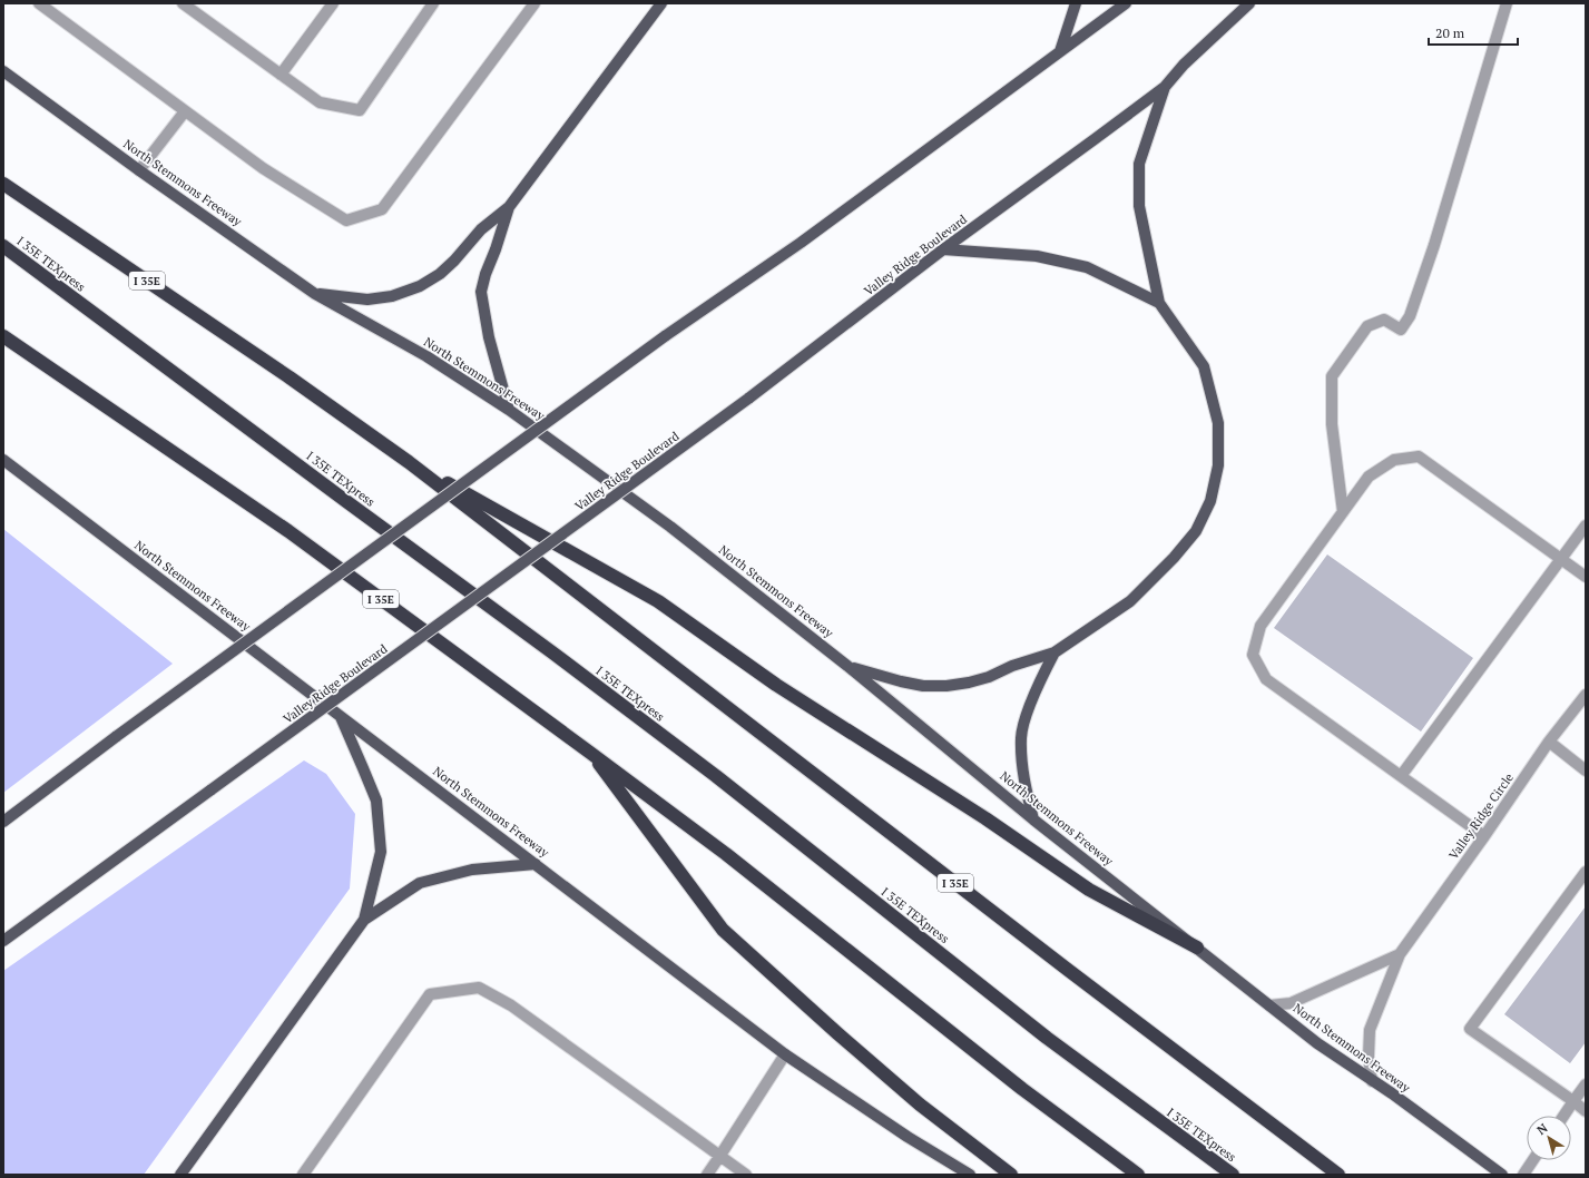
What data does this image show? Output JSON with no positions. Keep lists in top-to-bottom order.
{
  "streets": {
    "highway": ["I 35E TEXpress", "I 35E"],
    "main road": ["North Stemmons Freeway", "Valley Ridge Boulevard"],
    "street": ["Valley Ridge Circle"]
  },
  "crossings": [
    ["North Stemmons Freeway", "Valley Ridge Circle"]
  ],
  "scale_bar": "20 m",
  "north": "top left"
}
